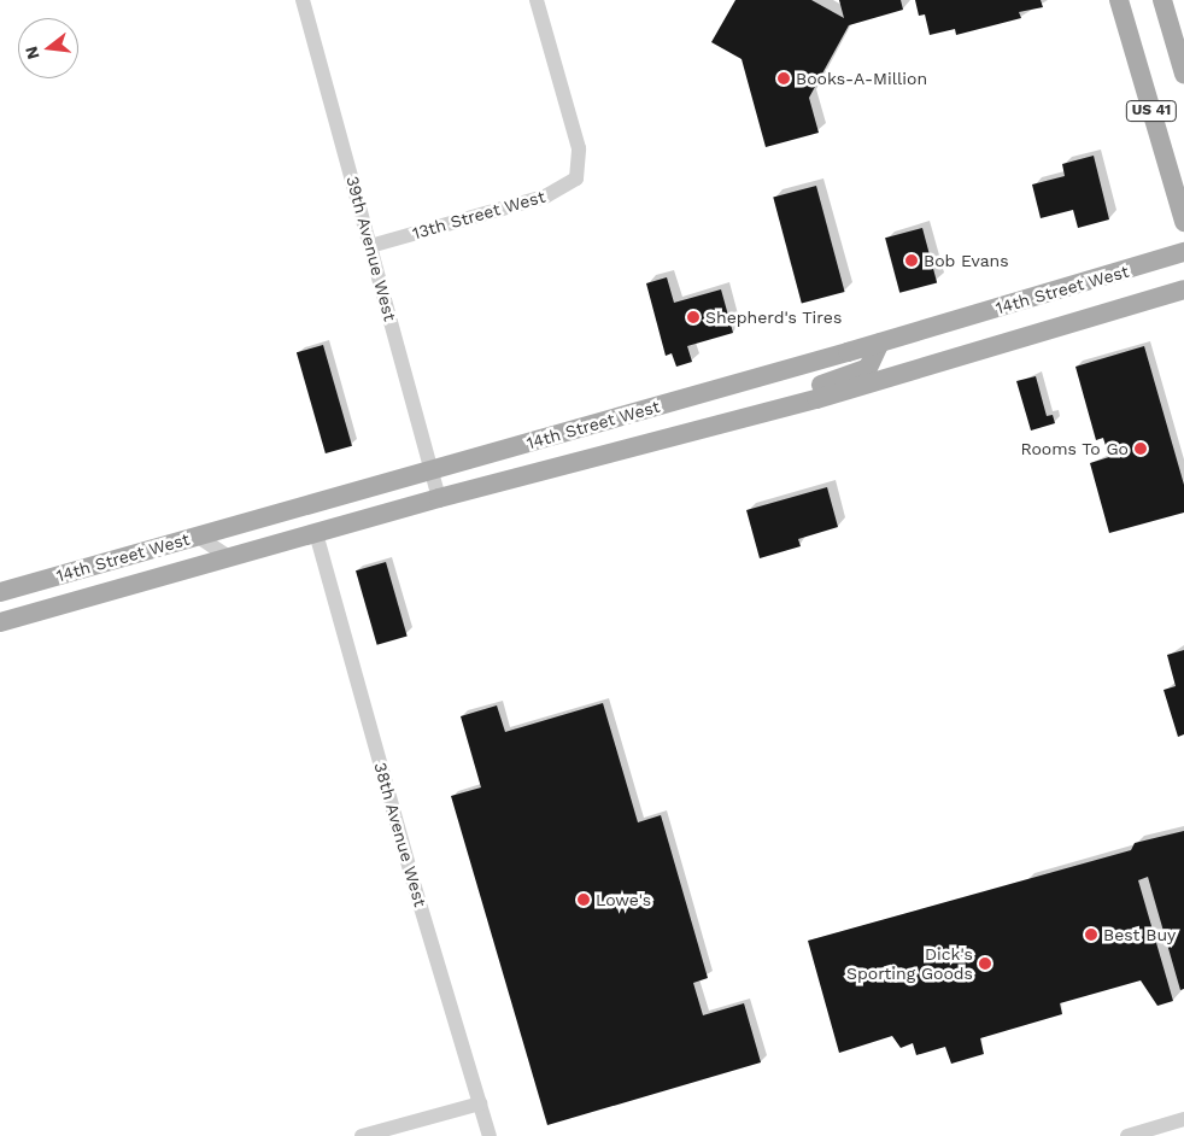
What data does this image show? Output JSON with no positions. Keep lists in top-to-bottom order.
{
  "streets": {
    "main road": ["US 41", "14th Street West"],
    "street": ["13th Street West", "39th Avenue West", "38th Avenue West"]
  },
  "crossings": [
    ["13th Street West", "39th Avenue West"],
    ["39th Avenue West", "14th Street West"],
    ["14th Street West", "38th Avenue West"]
  ],
  "places": [
    "Books-A-Million",
    "Bob Evans",
    "Shepherd's Tires",
    "Rooms To Go",
    "Lowe's",
    "Best Buy",
    "Dick's Sporting Goods"
  ],
  "north": "left"
}
